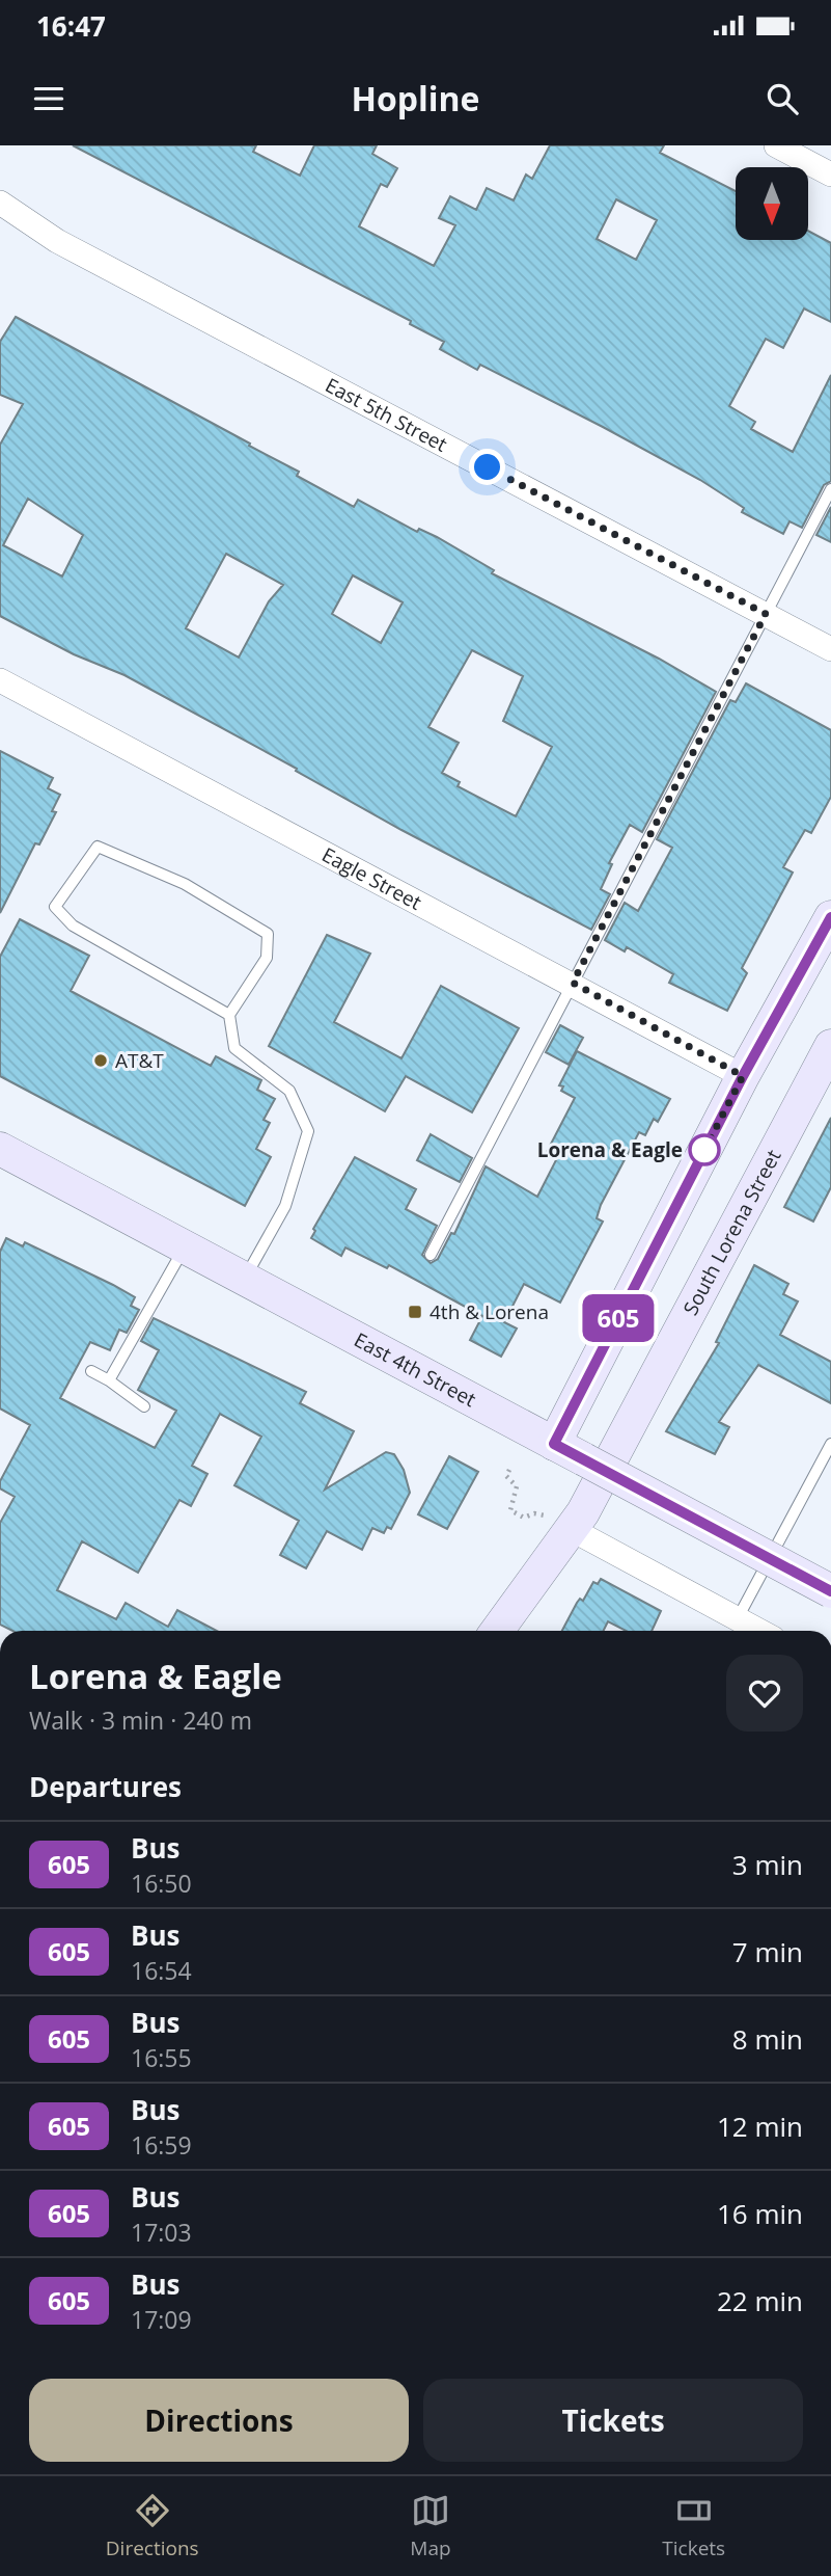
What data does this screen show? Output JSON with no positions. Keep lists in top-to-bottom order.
{
  "streets": {
    "main road": ["South Lorena Street", "East 4th Street"],
    "street": ["East 5th Street", "Eagle Street"]
  },
  "places": {
    "other": ["AT&T", "Lorena & Eagle"],
    "transit": ["4th & Lorena"]
  },
  "lines": ["bus line 605"],
  "north": "bottom",
  "page": {
    "status": "16:47",
    "header": "Hopline",
    "on_map": "605",
    "heading": [
      ["Lorena & Eagle", "Walk · 3 min · 240 m"],
      "Departures"
    ],
    "list": [
      {
        "mark": "605",
        "name": "Bus",
        "note": "16:50",
        "value": "3 min"
      },
      {
        "mark": "605",
        "name": "Bus",
        "note": "16:54",
        "value": "7 min"
      },
      {
        "mark": "605",
        "name": "Bus",
        "note": "16:55",
        "value": "8 min"
      },
      {
        "mark": "605",
        "name": "Bus",
        "note": "16:59",
        "value": "12 min"
      },
      {
        "mark": "605",
        "name": "Bus",
        "note": "17:03",
        "value": "16 min"
      },
      {
        "mark": "605",
        "name": "Bus",
        "note": "17:09",
        "value": "22 min"
      }
    ],
    "buttons": ["Directions", "Tickets"],
    "tabs": ["Directions", "Map", "Tickets"]
  }
}
